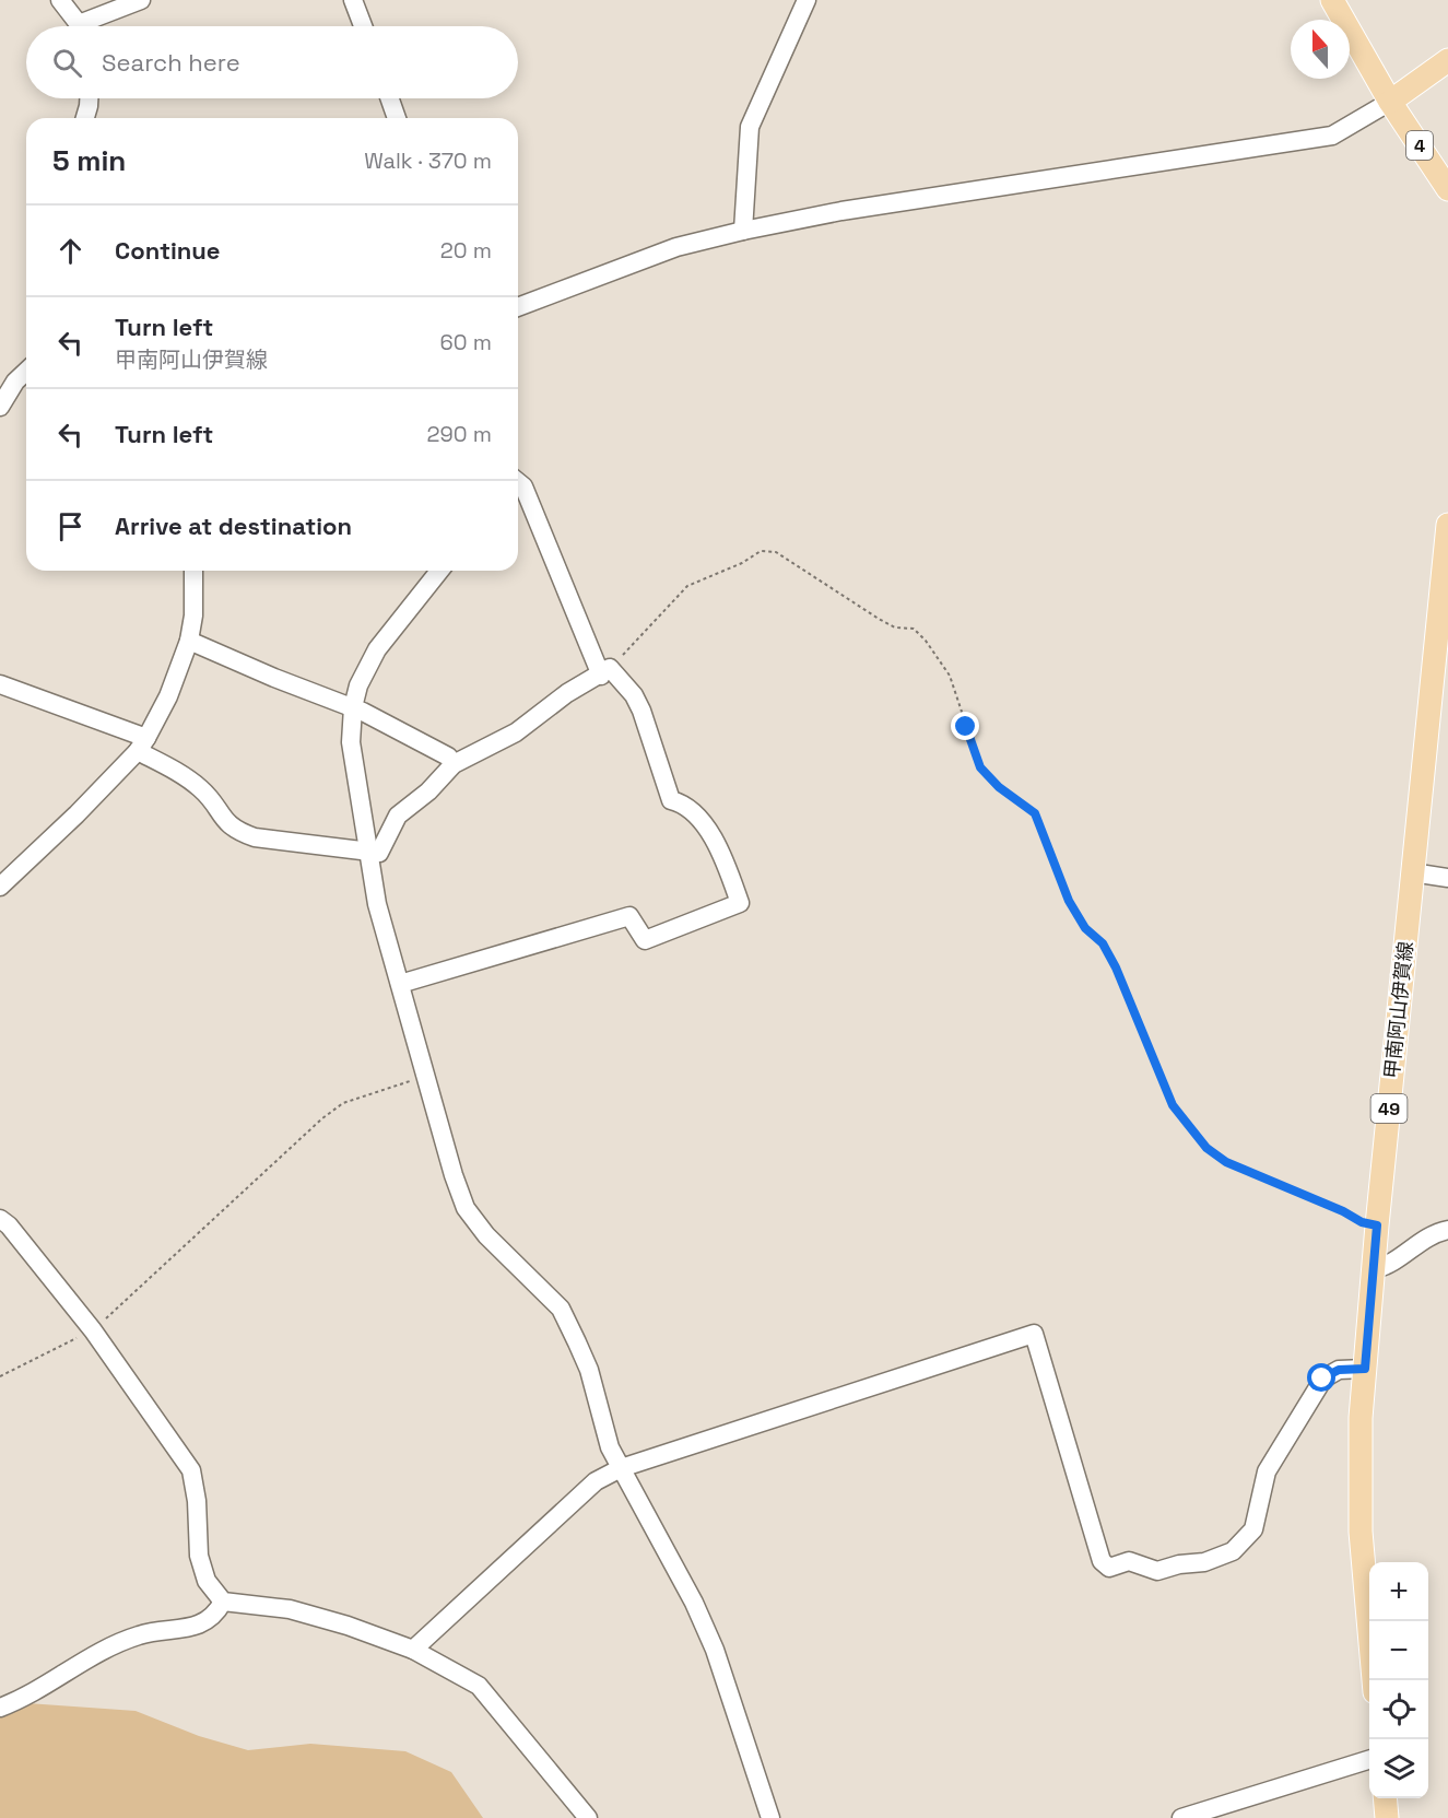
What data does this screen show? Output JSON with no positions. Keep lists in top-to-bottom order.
{
  "streets": {
    "main road": ["4", "甲南阿山伊賀線", "49"]
  },
  "north": "top",
  "page": {
    "search": "Search here",
    "heading": ["5 min", "Walk · 370 m"],
    "list": [
      ["Continue", "20 m"],
      ["Turn left", "甲南阿山伊賀線", "60 m"],
      ["Turn left", "290 m"],
      "Arrive at destination"
    ],
    "map_buttons": ["+", "−"]
  }
}
